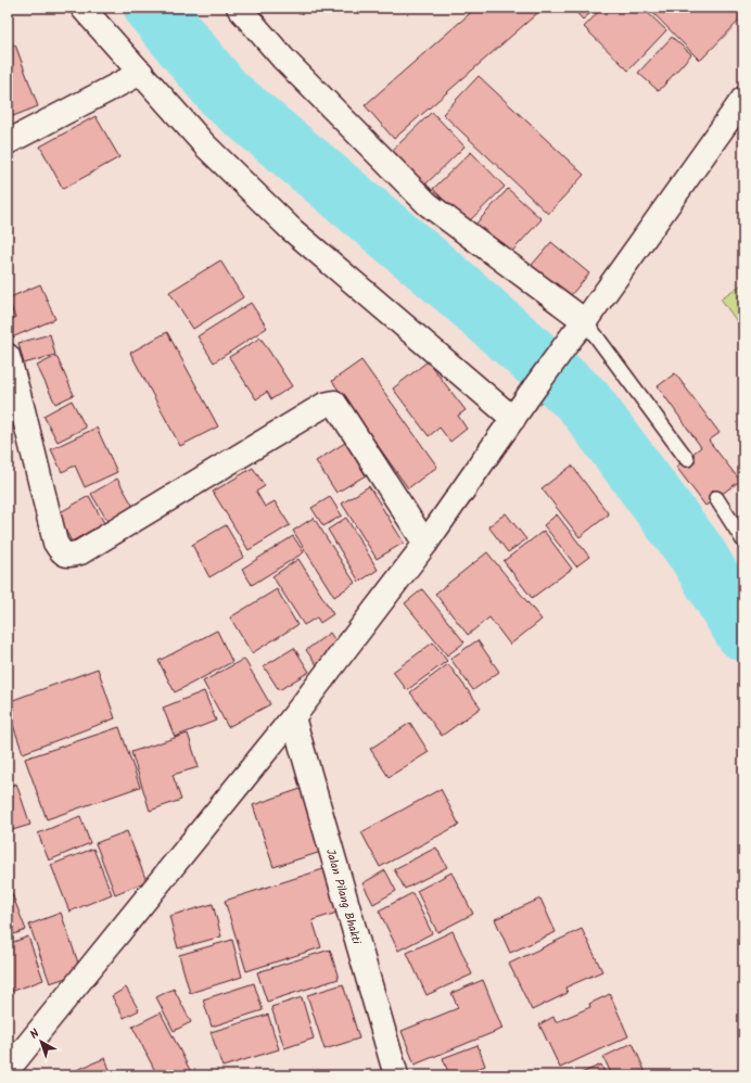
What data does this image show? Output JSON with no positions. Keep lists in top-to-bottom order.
{
  "streets": {
    "street": ["Jalan Pilang Bhakti"]
  },
  "north": "top left"
}
